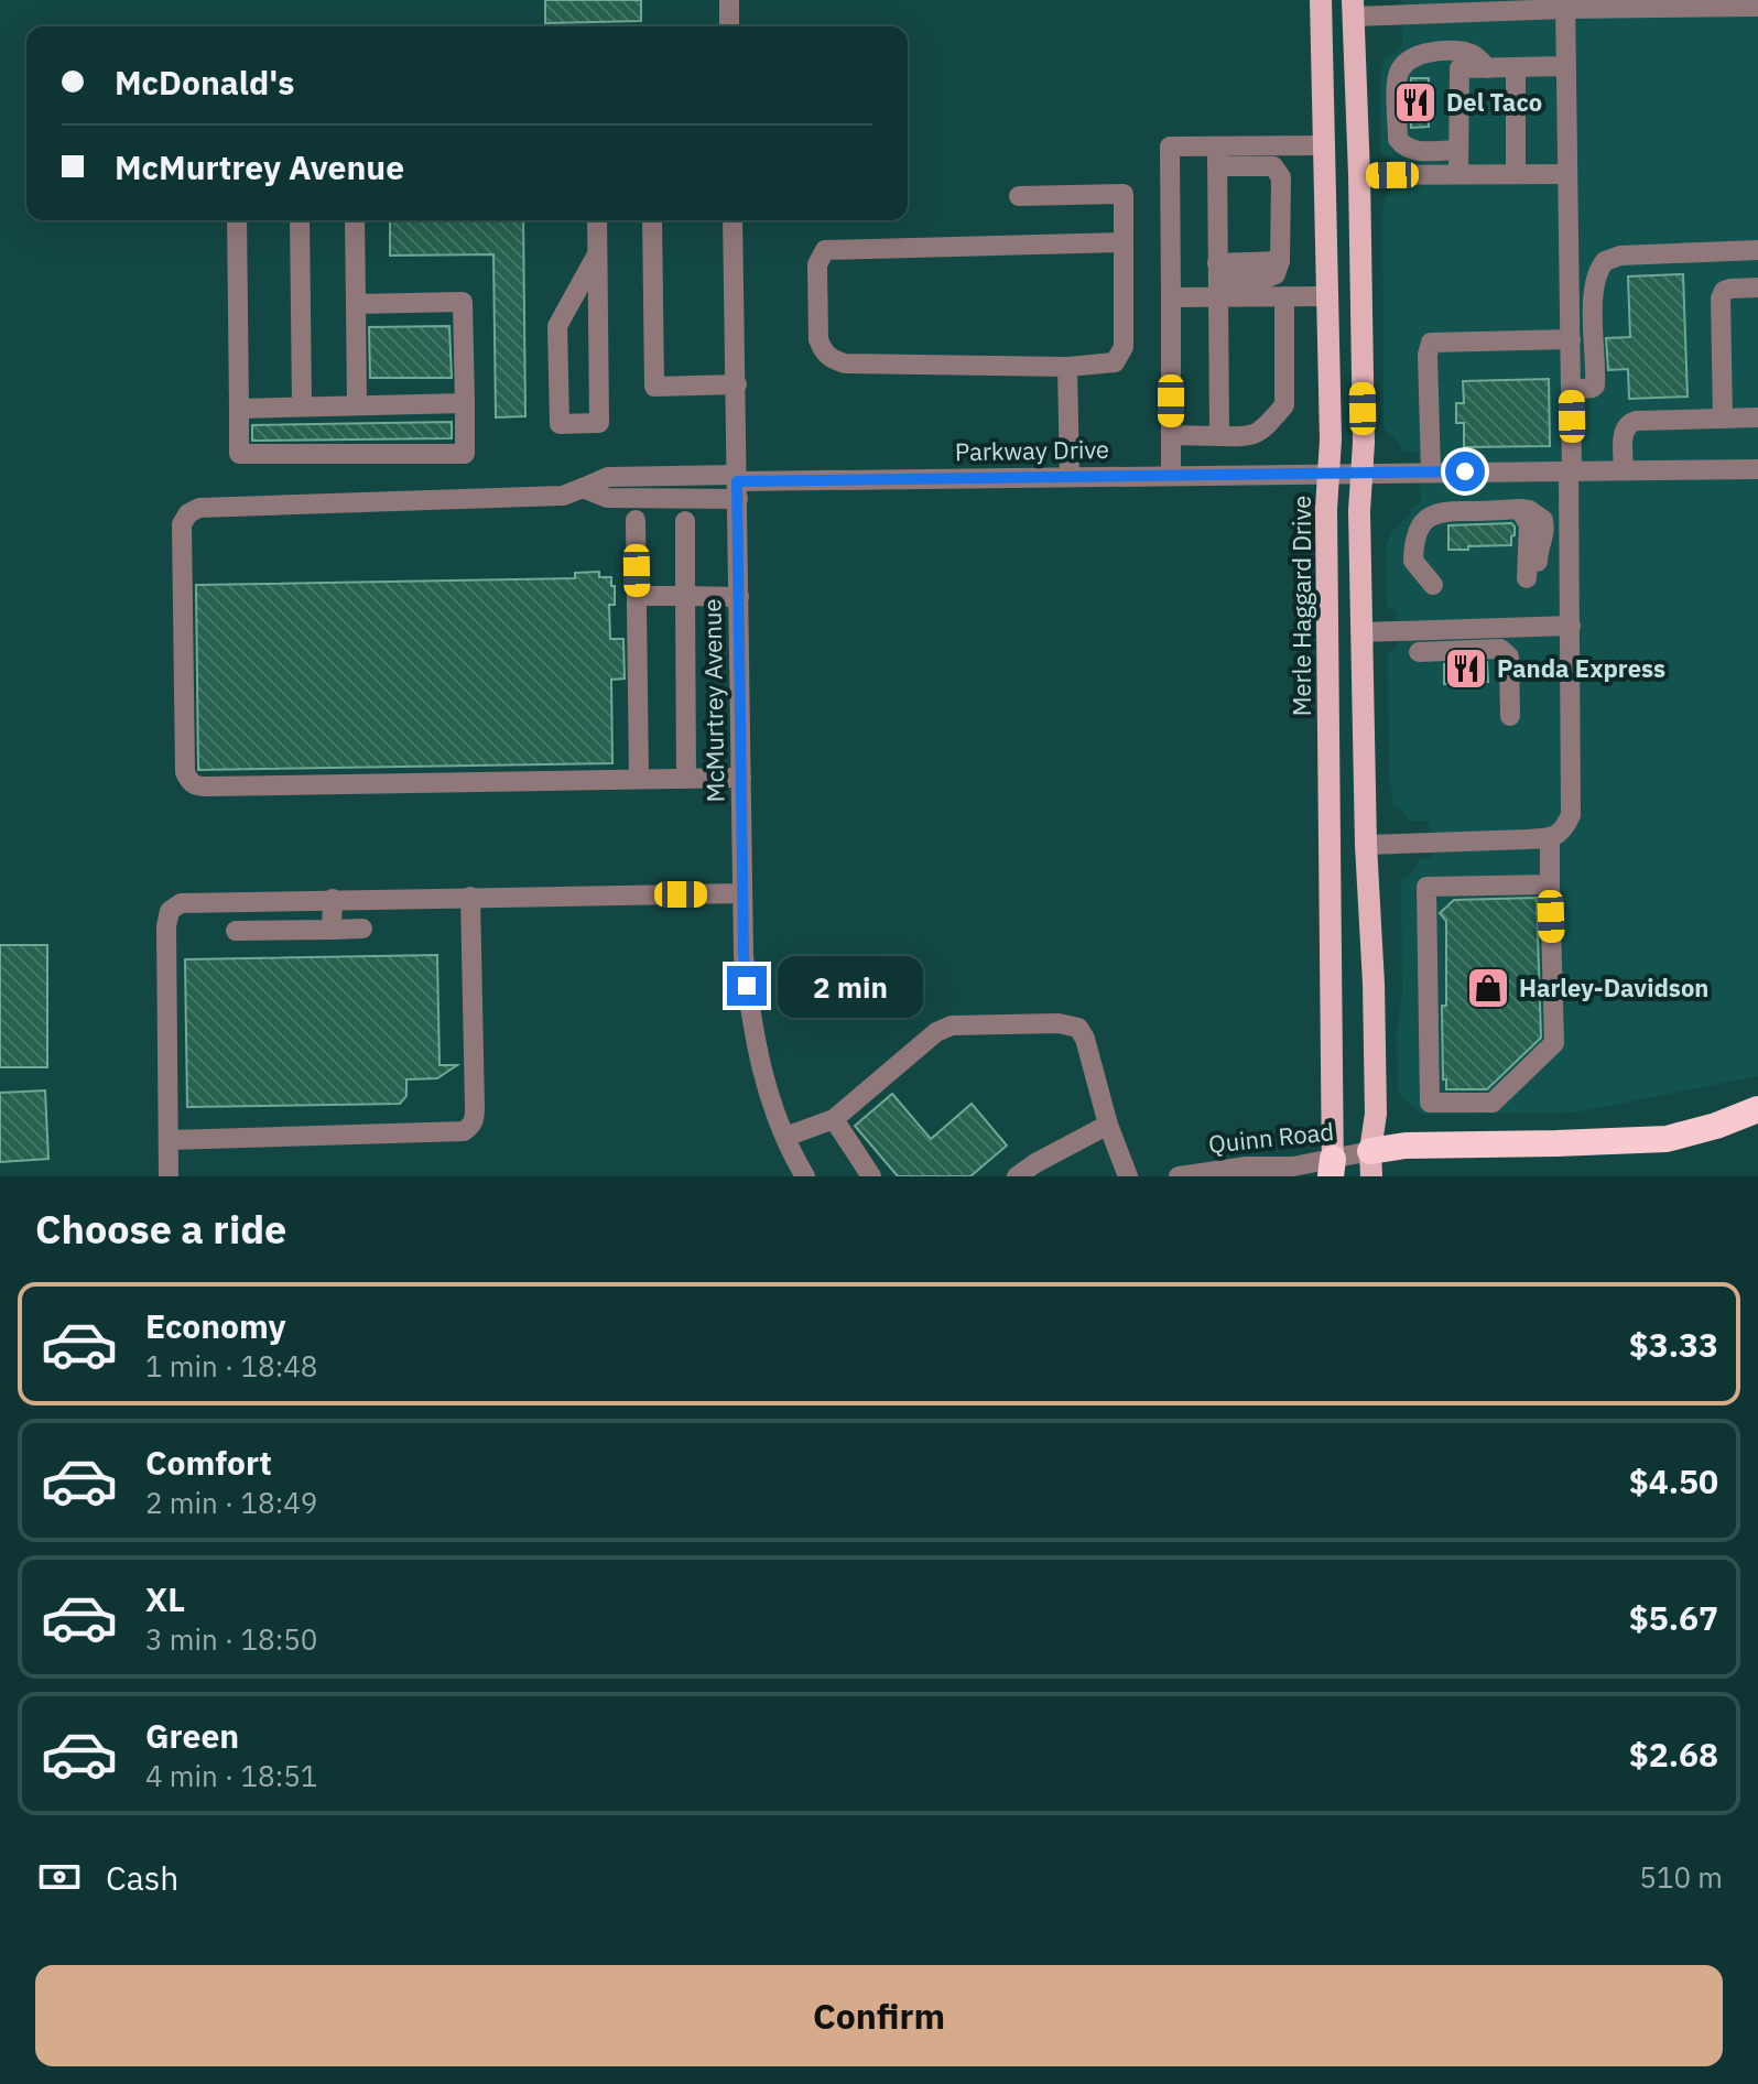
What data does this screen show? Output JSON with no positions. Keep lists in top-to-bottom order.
{
  "streets": {
    "main road": ["Merle Haggard Drive"],
    "street": ["Parkway Drive", "McMurtrey Avenue", "Quinn Road"]
  },
  "crossings": [
    ["Parkway Drive", "Merle Haggard Drive"],
    ["Parkway Drive", "McMurtrey Avenue"],
    ["Merle Haggard Drive", "Quinn Road"]
  ],
  "places": {
    "restaurant": ["Del Taco", "Panda Express"],
    "shop": ["Harley-Davidson"]
  },
  "page": {
    "banner": ["McDonald's", "McMurtrey Avenue"],
    "bubble": "2 min",
    "heading": "Choose a ride",
    "list": [
      {
        "name": "Economy",
        "note": "1 min · 18:48",
        "value": "$3.33"
      },
      {
        "name": "Comfort",
        "note": "2 min · 18:49",
        "value": "$4.50"
      },
      {
        "name": "XL",
        "note": "3 min · 18:50",
        "value": "$5.67"
      },
      {
        "name": "Green",
        "note": "4 min · 18:51",
        "value": "$2.68"
      }
    ],
    "pay": ["Cash", "510 m"],
    "buttons": "Confirm"
  }
}
